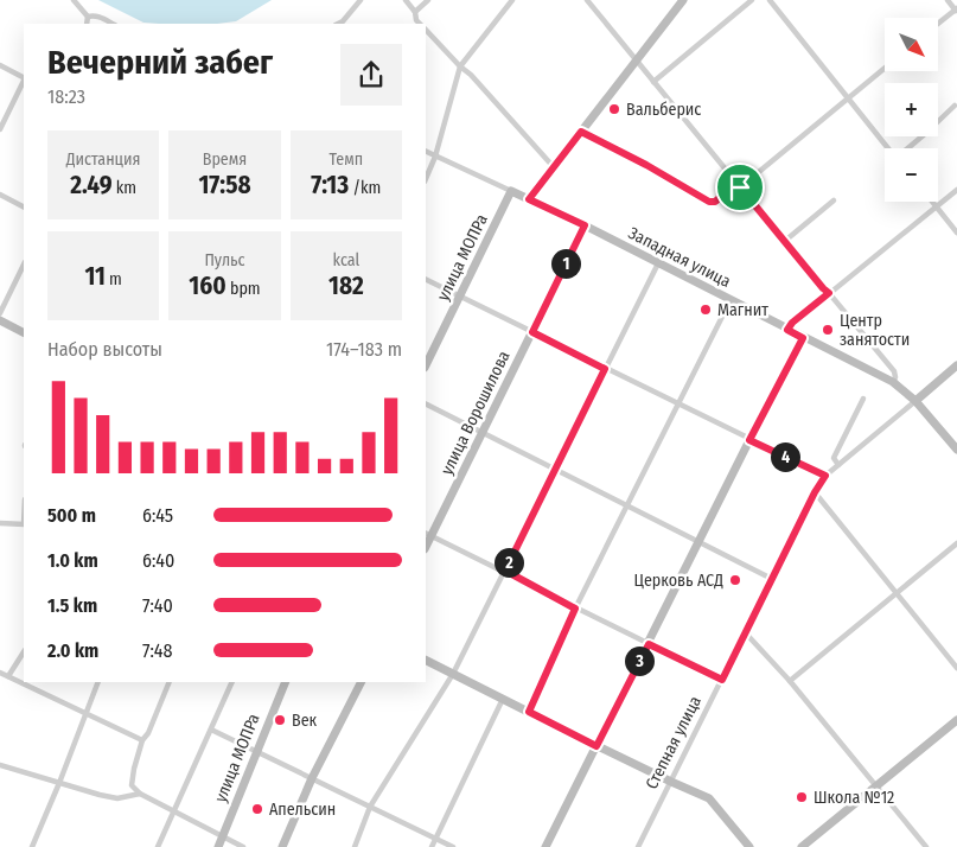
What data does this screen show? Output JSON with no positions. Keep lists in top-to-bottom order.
{
  "streets": {
    "street": [
      "улица МОПРа",
      "Западная улица",
      "улица Ворошилова",
      "Степная улица"
    ]
  },
  "crossings": [
    ["улица МОПРа", "Западная улица"],
    ["Западная улица", "улица Ворошилова"],
    ["Западная улица", "Степная улица"]
  ],
  "places": [
    "Вальберис",
    "Магнит",
    "Центр занятости",
    "Церковь АСД",
    "Век",
    "Школа №12",
    "Апельсин"
  ],
  "north": "bottom right",
  "page": {
    "map_buttons": ["+", "−"],
    "heading": ["Вечерний забег", "18:23"],
    "stats": [
      ["Дистанция", "2.49 km"],
      ["Время", "17:58"],
      ["Темп", "7:13 /km"],
      ["11 m"],
      ["Пульс", "160 bpm"],
      ["kcal", "182"]
    ],
    "pins": [
      "1",
      "4",
      "2",
      "3"
    ],
    "chart": ["Набор высоты", "174–183 m"],
    "list": [
      {
        "name": "500 m",
        "note": "6:45"
      },
      {
        "name": "1.0 km",
        "note": "6:40"
      },
      {
        "name": "1.5 km",
        "note": "7:40"
      },
      {
        "name": "2.0 km",
        "note": "7:48"
      }
    ]
  }
}
